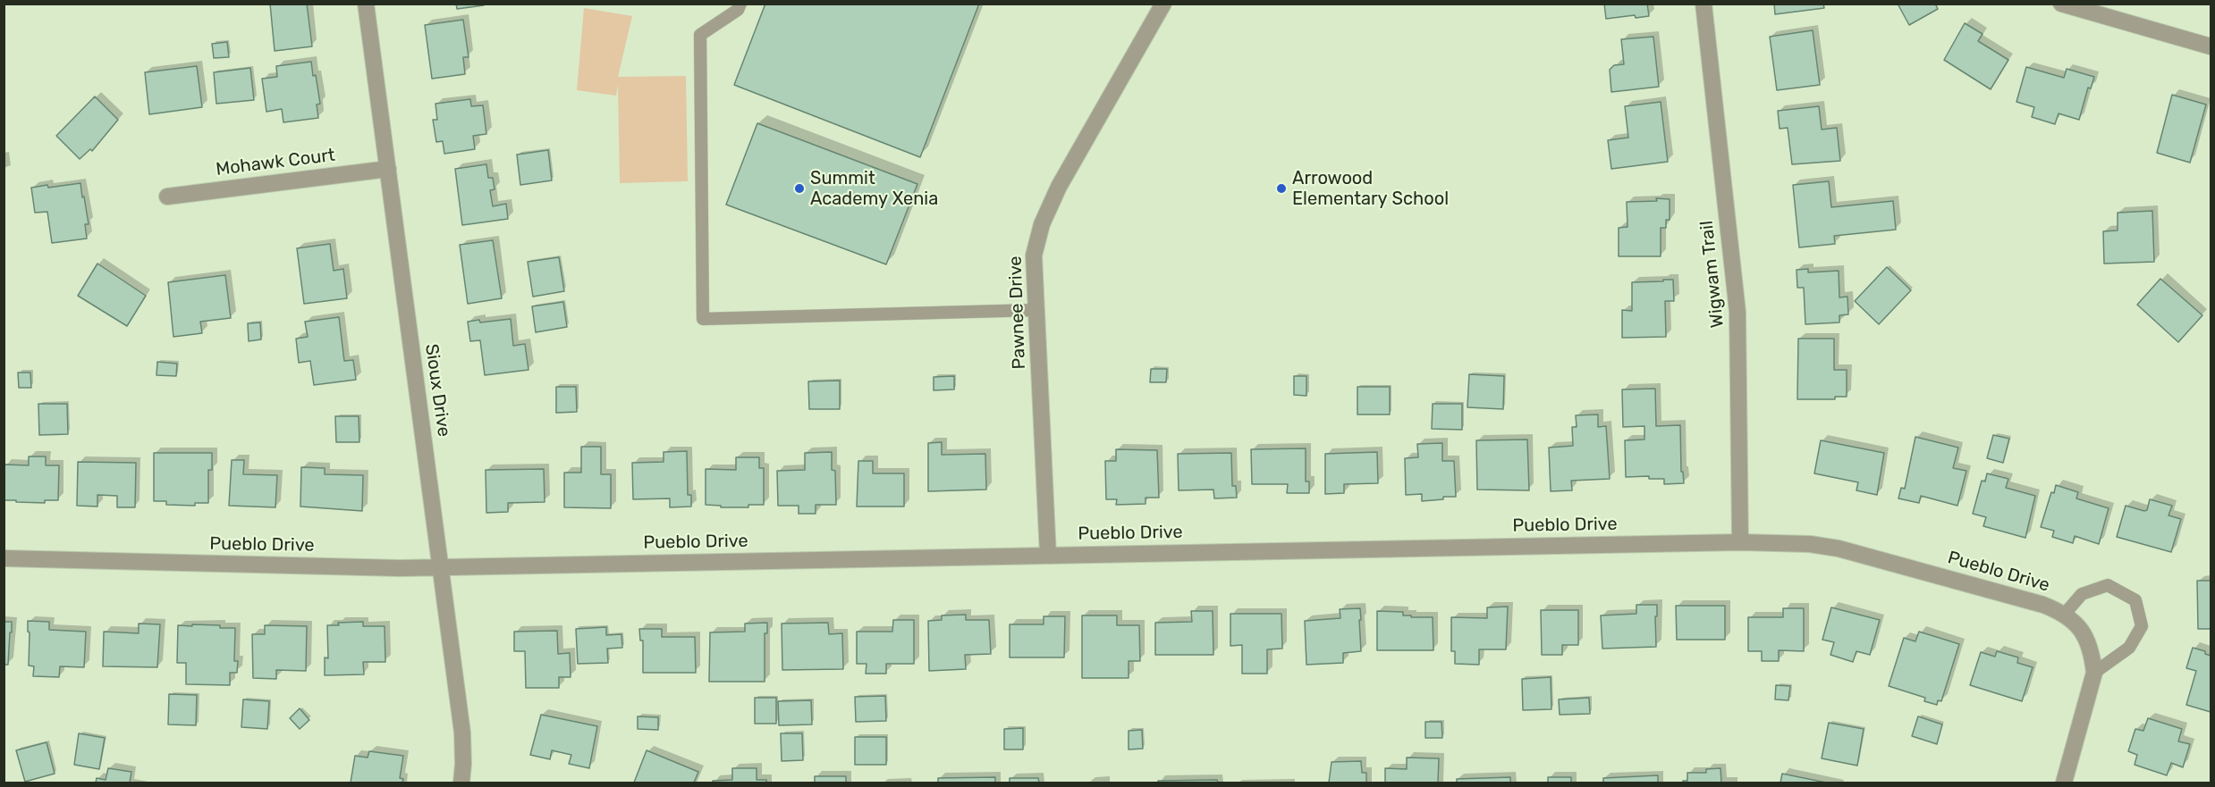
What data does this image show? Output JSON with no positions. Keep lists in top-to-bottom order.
{
  "streets": {
    "street": [
      "Mohawk Court",
      "Wigwam Trail",
      "Pawnee Drive",
      "Sioux Drive",
      "Pueblo Drive"
    ]
  },
  "crossings": [
    ["Mohawk Court", "Sioux Drive"],
    ["Wigwam Trail", "Pueblo Drive"],
    ["Pawnee Drive", "Pueblo Drive"],
    ["Sioux Drive", "Pueblo Drive"]
  ],
  "places": ["Summit Academy Xenia", "Arrowood Elementary School"]
}
